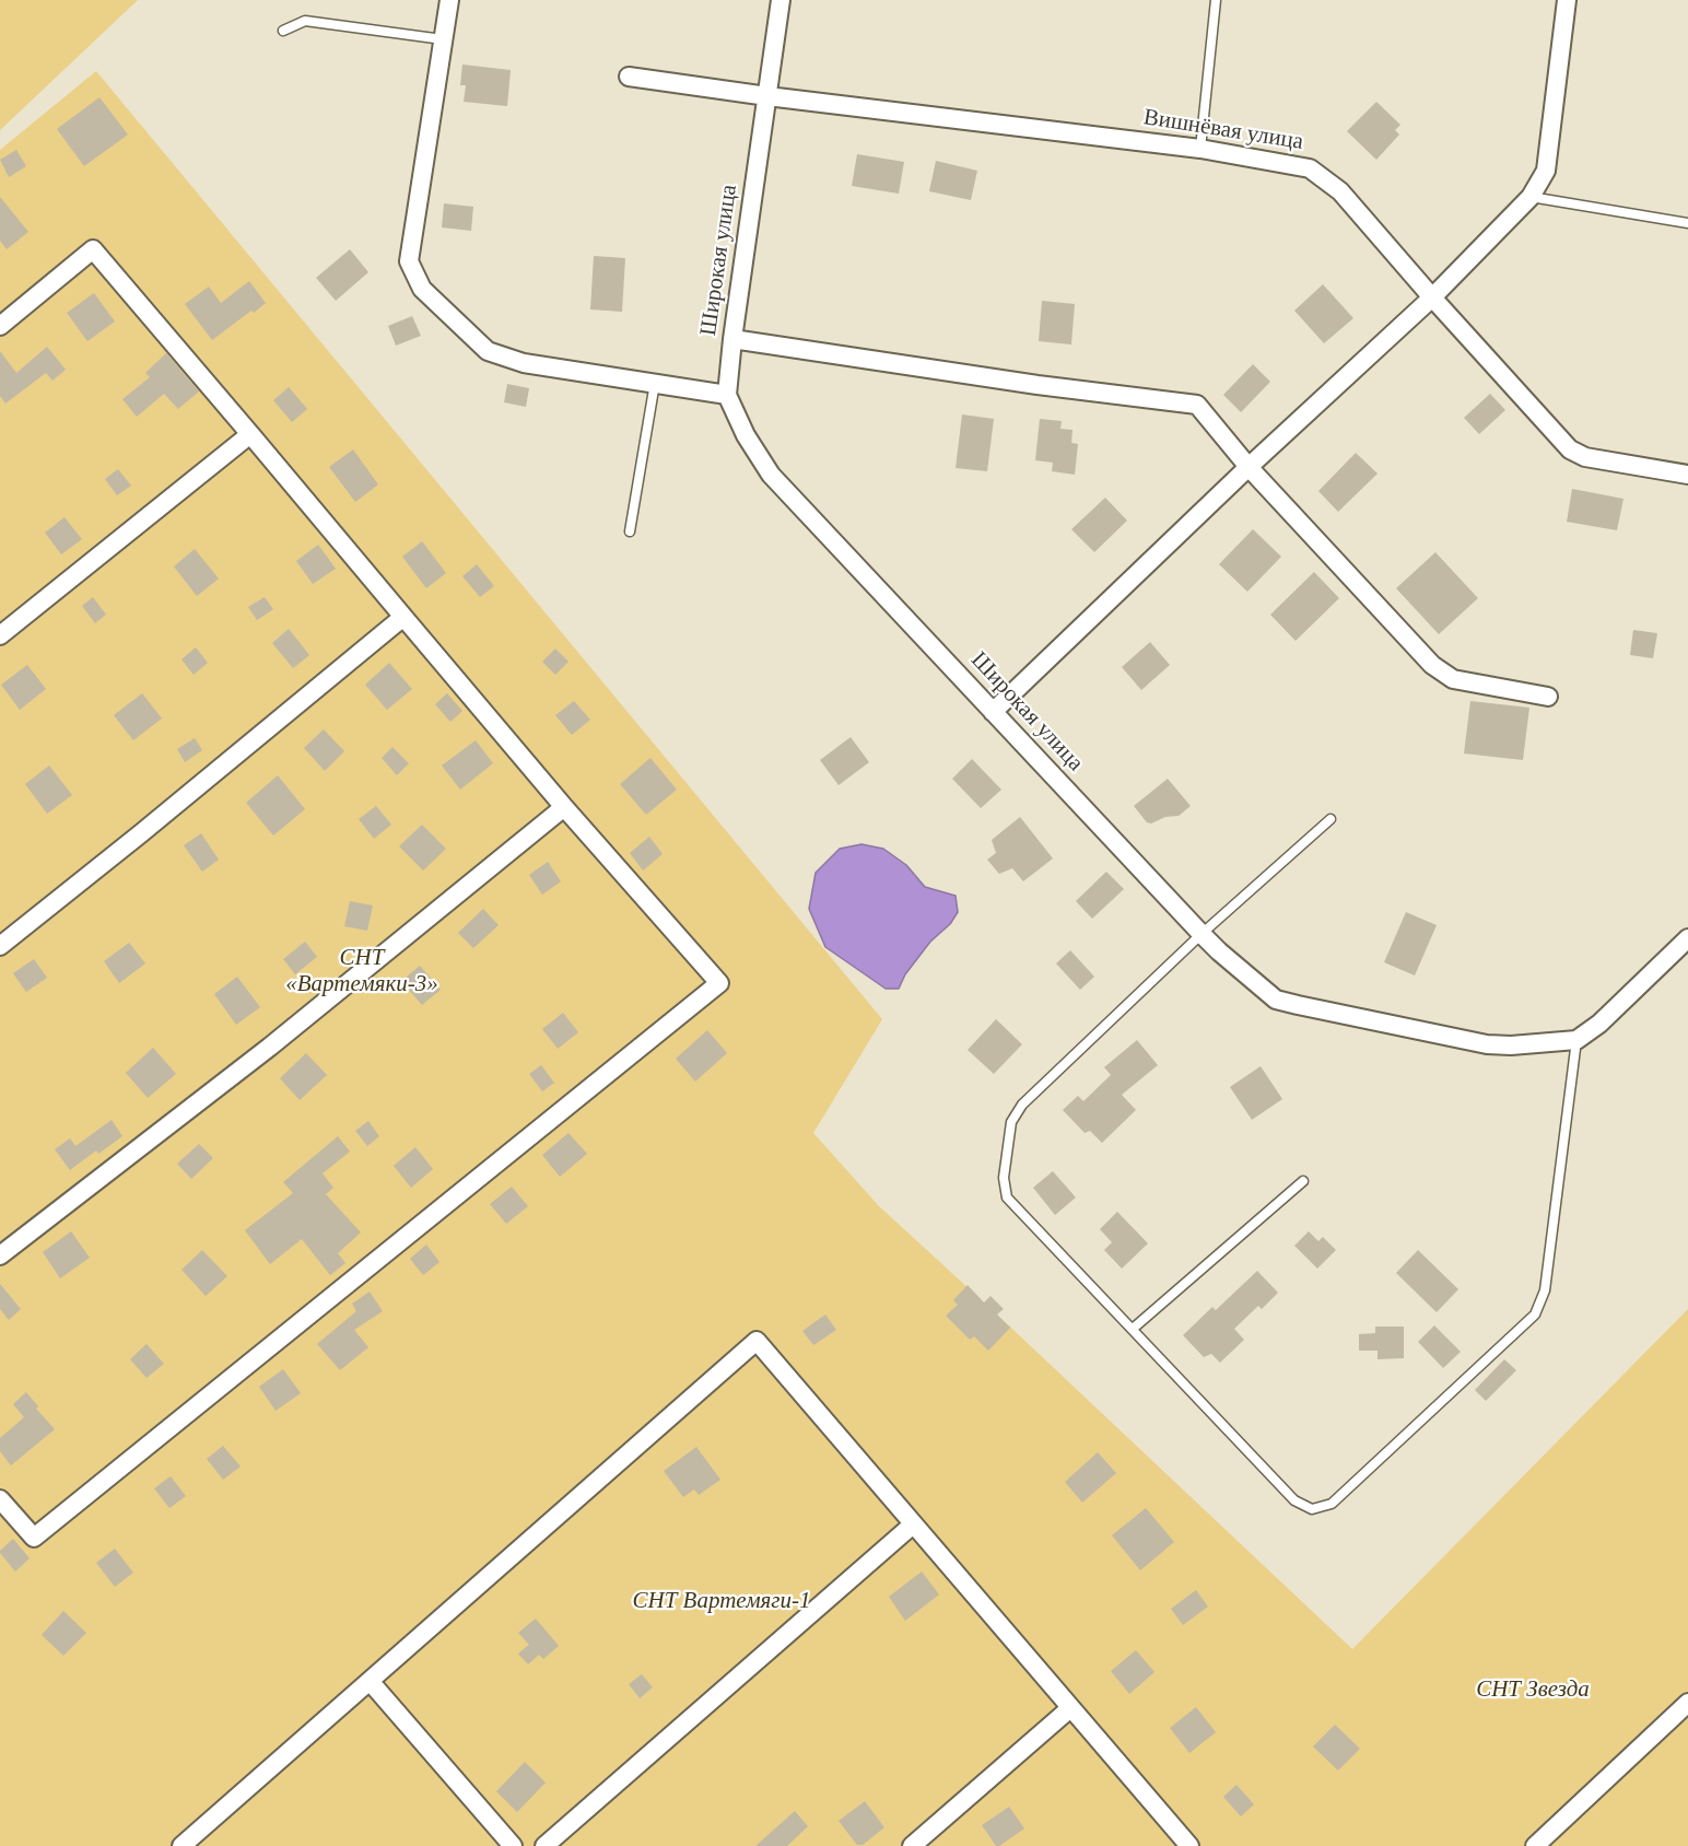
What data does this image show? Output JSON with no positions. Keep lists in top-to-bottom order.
{
  "streets": {
    "street": ["Вишнёвая улица", "Широкая улица"]
  },
  "crossings": [
    ["Вишнёвая улица", "Широкая улица"]
  ],
  "parks": ["СНТ «Вартемяки-3»", "СНТ Вартемяги-1", "СНТ Звезда"]
}
